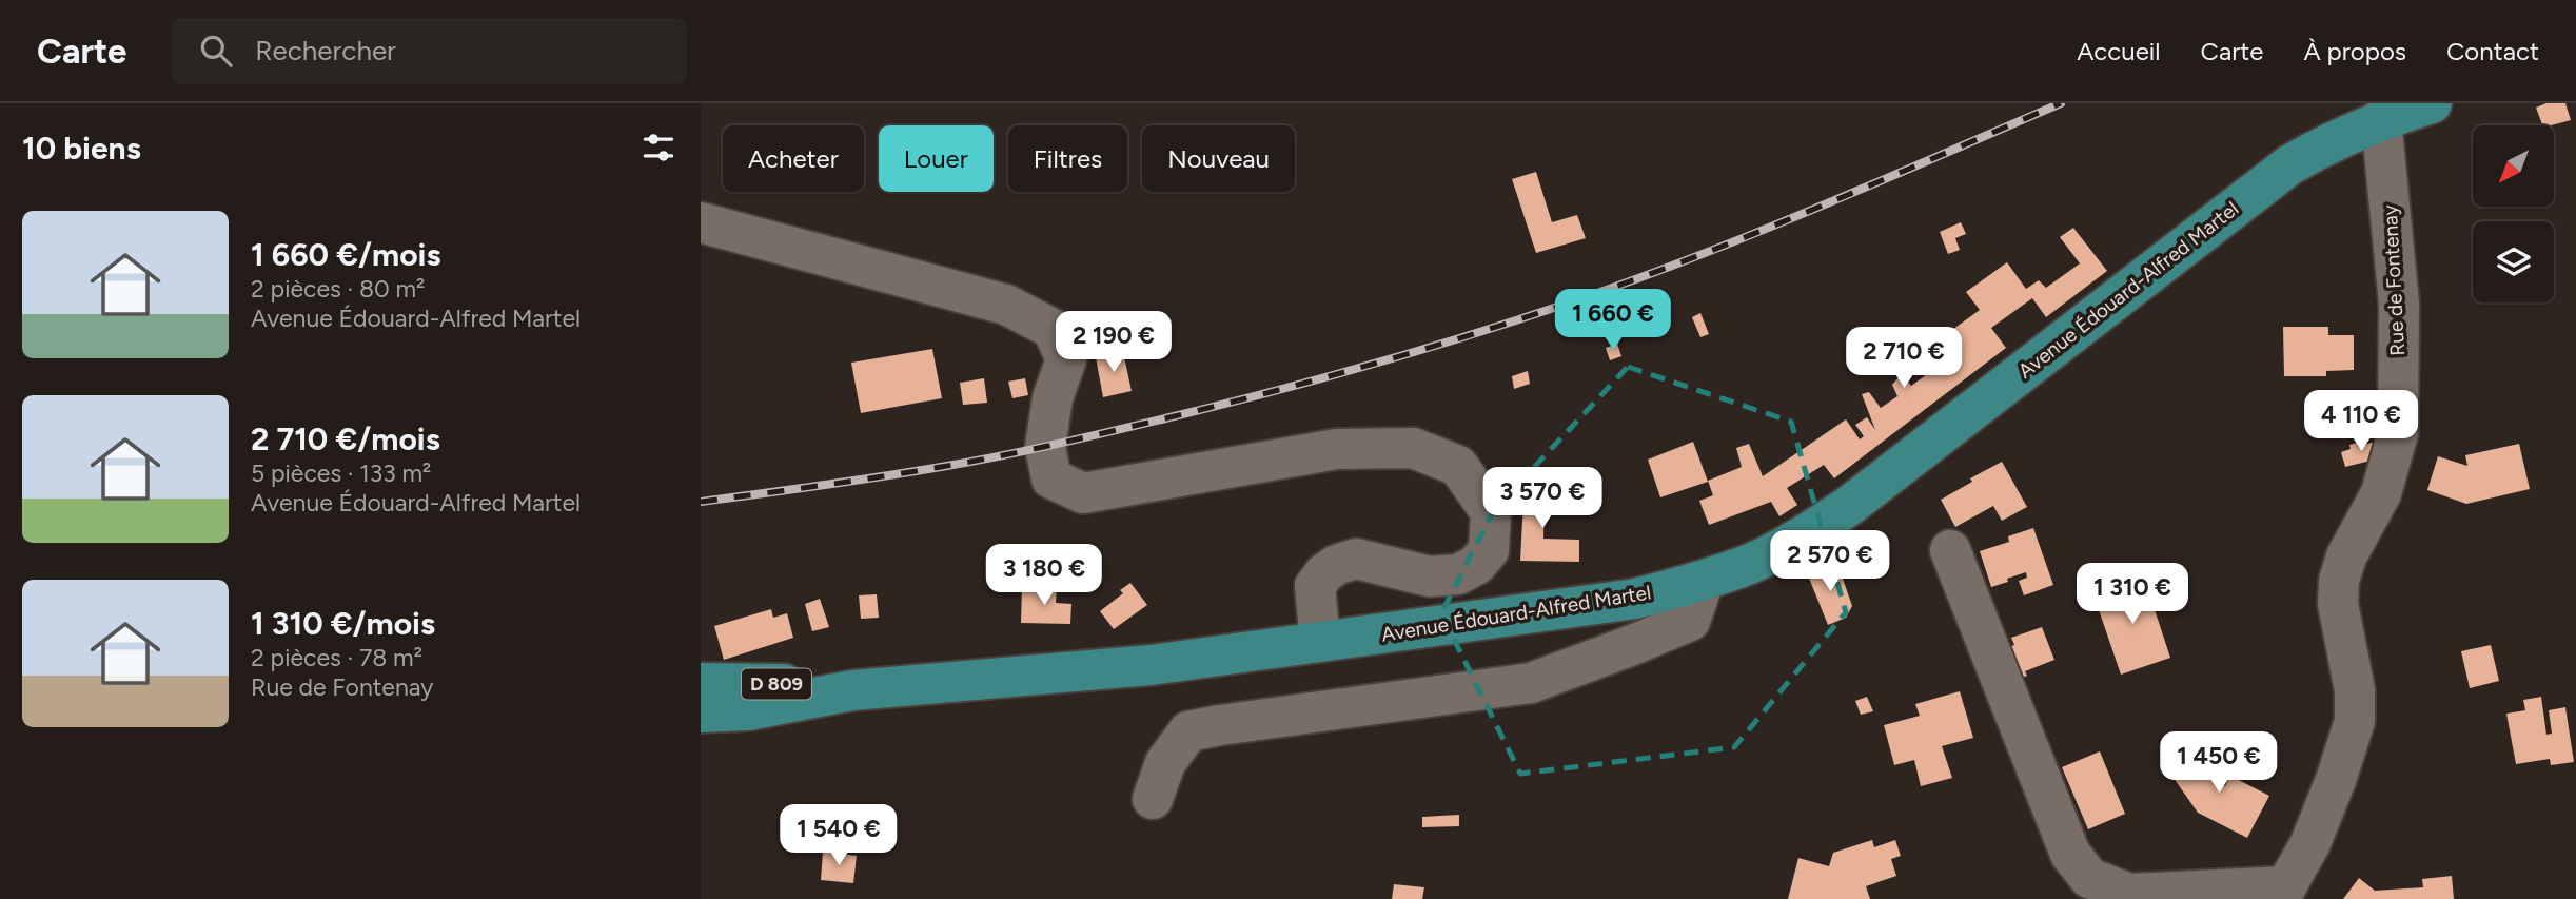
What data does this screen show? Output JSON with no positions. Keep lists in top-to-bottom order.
{
  "streets": {
    "main road": ["Avenue Édouard-Alfred Martel", "D 809"],
    "street": ["Rue de Fontenay"]
  },
  "crossings": [
    ["Rue de Fontenay", "Avenue Édouard-Alfred Martel"],
    ["Avenue Édouard-Alfred Martel", "D 809"]
  ],
  "north": "bottom left",
  "page": {
    "header": "Carte",
    "search": "Rechercher",
    "nav": [
      "Accueil",
      "Carte",
      "À propos",
      "Contact"
    ],
    "heading": "10 biens",
    "chip": [
      "Acheter",
      "Louer",
      "Filtres",
      "Nouveau"
    ],
    "list": [
      {
        "name": "1 660 €/mois",
        "note": "2 pièces · 80 m² · Avenue Édouard-Alfred Martel"
      },
      {
        "name": "2 710 €/mois",
        "note": "5 pièces · 133 m² · Avenue Édouard-Alfred Martel"
      },
      {
        "name": "1 310 €/mois",
        "note": "2 pièces · 78 m² · Rue de Fontenay"
      }
    ],
    "price": [
      "1 660 €",
      "2 190 €",
      "2 710 €",
      "4 110 €",
      "3 570 €",
      "2 570 €",
      "3 180 €",
      "1 310 €",
      "1 450 €",
      "1 540 €"
    ]
  }
}
